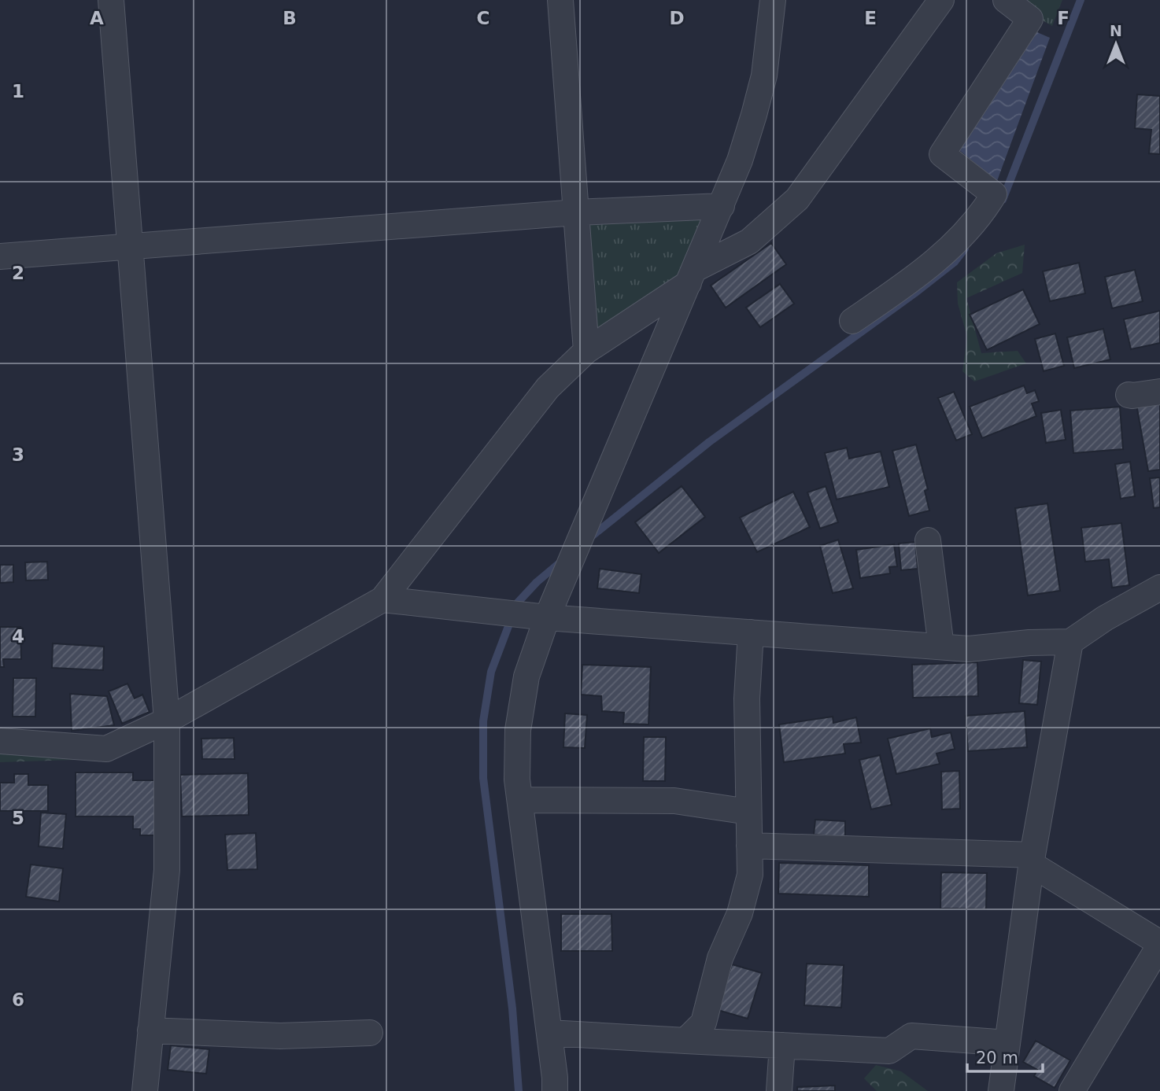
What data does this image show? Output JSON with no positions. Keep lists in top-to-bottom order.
{
  "scale_bar": "20 m",
  "north": "top",
  "grid": {
    "columns": [
      "A",
      "B",
      "C",
      "D",
      "E",
      "F"
    ],
    "rows": [
      "1",
      "2",
      "3",
      "4",
      "5",
      "6"
    ]
  }
}
